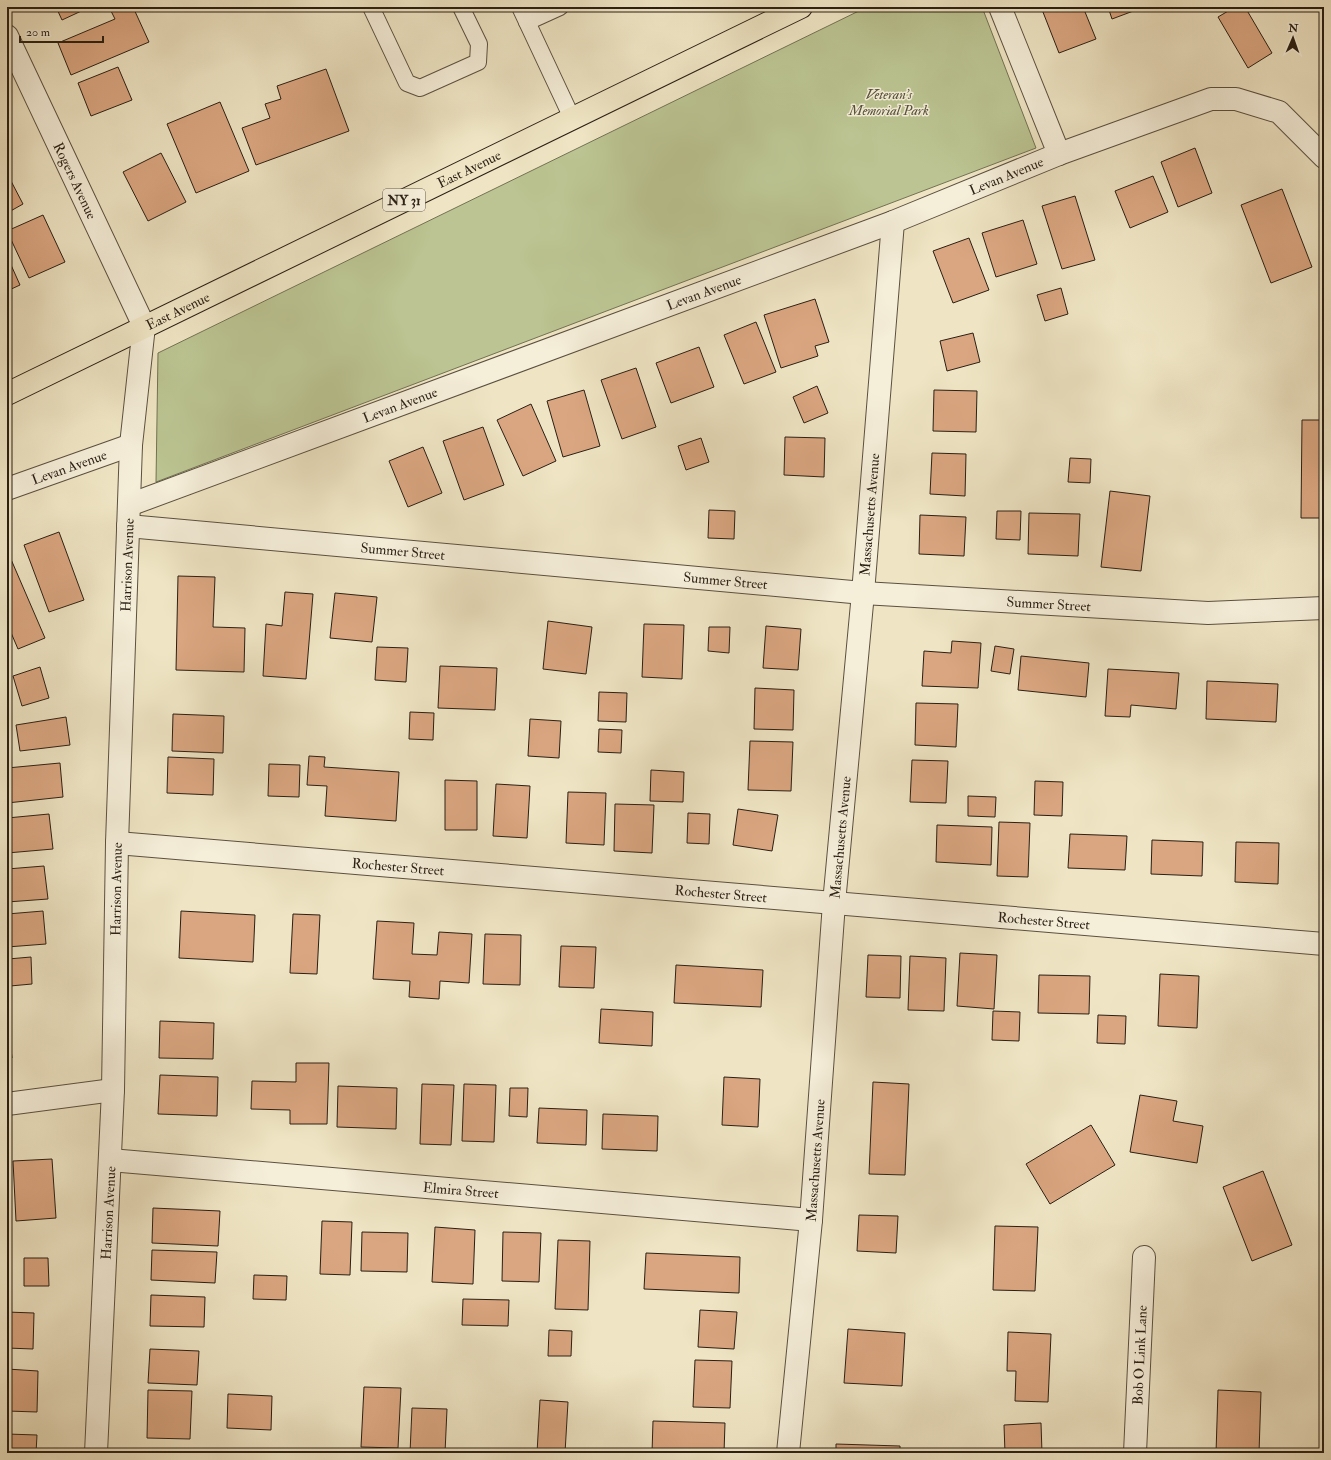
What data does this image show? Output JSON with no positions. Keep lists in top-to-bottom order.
{
  "streets": {
    "highway": ["East Avenue", "NY 31"],
    "street": [
      "Levan Avenue",
      "Rogers Avenue",
      "Massachusetts Avenue",
      "Summer Street",
      "Harrison Avenue",
      "Rochester Street",
      "Elmira Street",
      "Bob O Link Lane"
    ]
  },
  "crossings": [
    ["East Avenue", "Rogers Avenue"],
    ["East Avenue", "Harrison Avenue"],
    ["Levan Avenue", "Massachusetts Avenue"],
    ["Levan Avenue", "Summer Street"],
    ["Levan Avenue", "Harrison Avenue"],
    ["Rogers Avenue", "Harrison Avenue"],
    ["Massachusetts Avenue", "Summer Street"],
    ["Massachusetts Avenue", "Rochester Street"],
    ["Massachusetts Avenue", "Elmira Street"],
    ["Summer Street", "Harrison Avenue"],
    ["Harrison Avenue", "Rochester Street"],
    ["Harrison Avenue", "Elmira Street"]
  ],
  "parks": ["Veteran's Memorial Park"],
  "scale_bar": "20 m",
  "north": "top"
}
